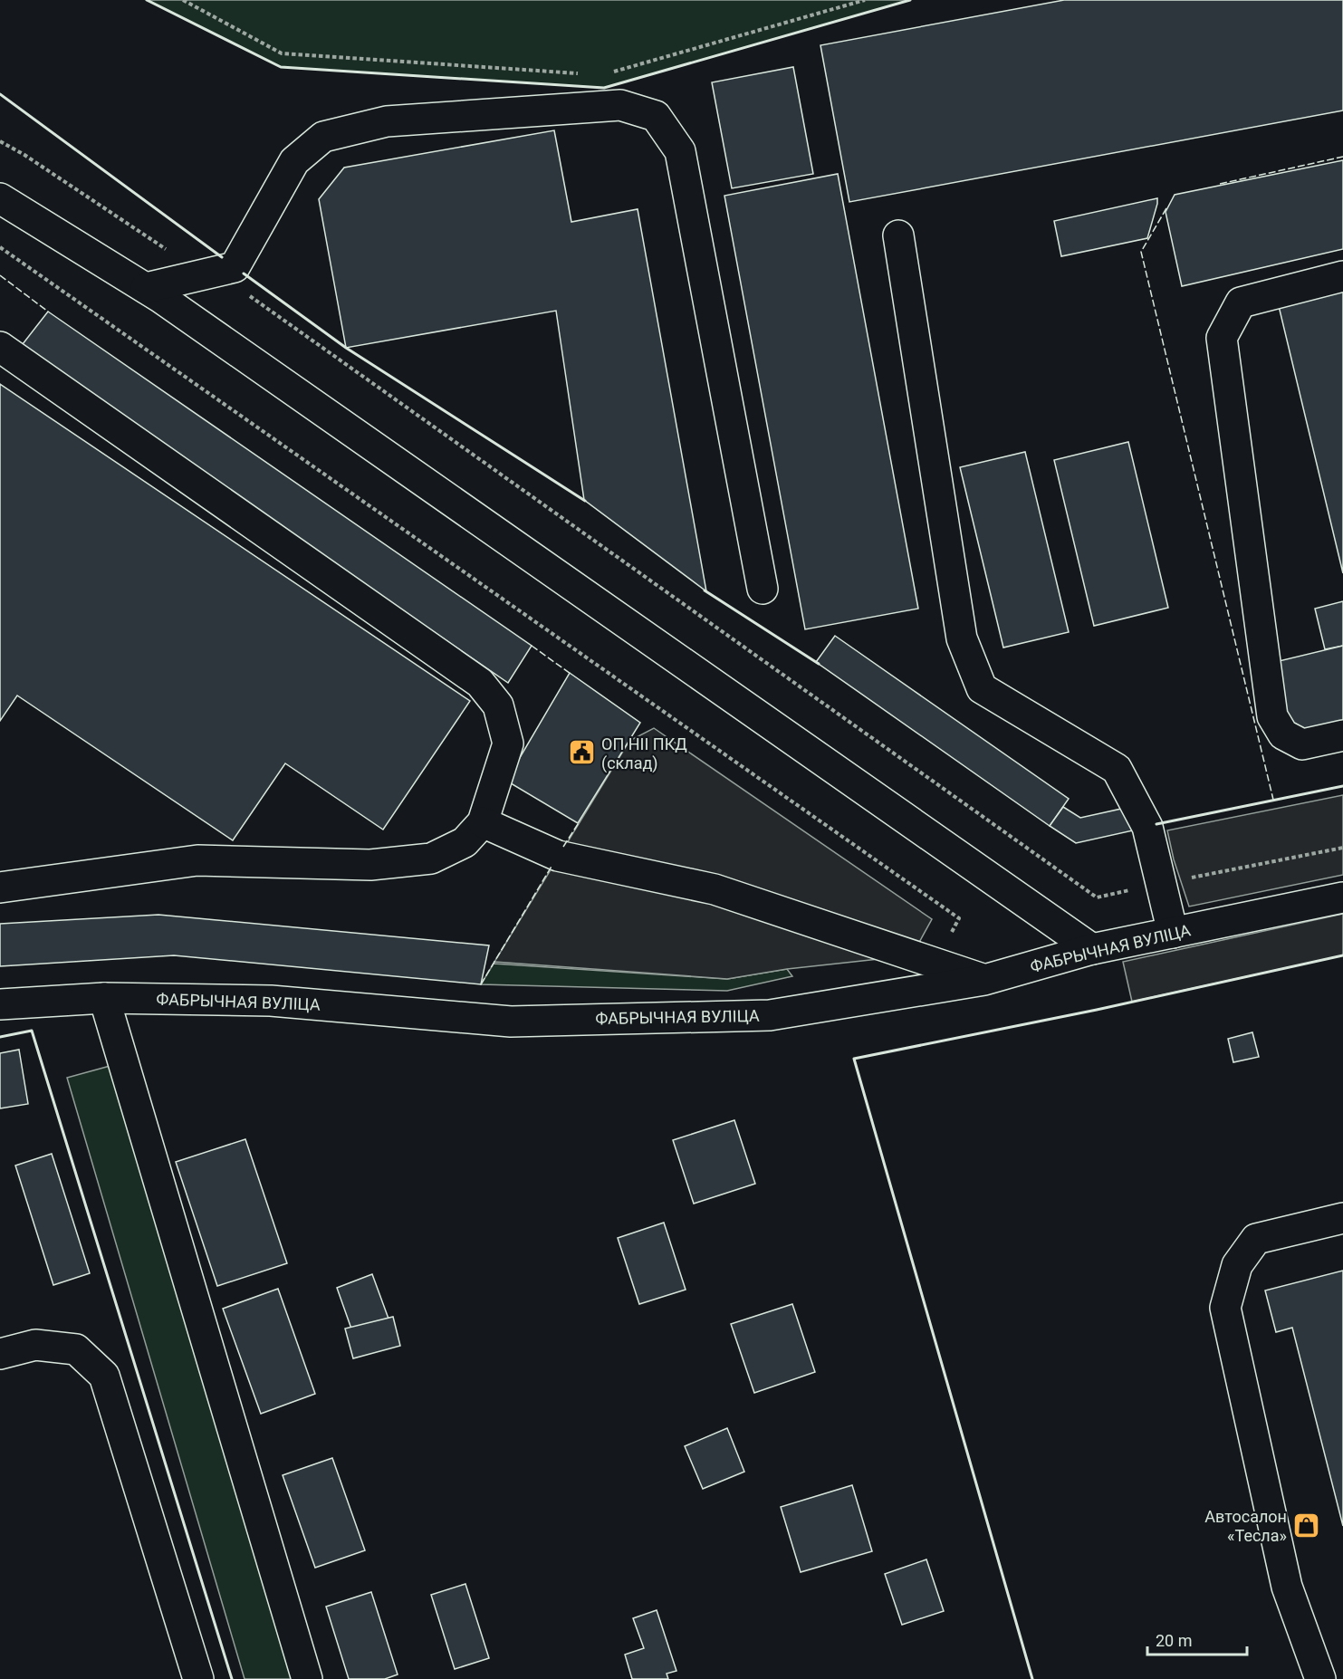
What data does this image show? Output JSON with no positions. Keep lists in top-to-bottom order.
{
  "streets": {
    "street": ["ФАБРЫЧНАЯ ВУЛІЦА"]
  },
  "places": {
    "public building": ["ОП НII ПКД (склад)"],
    "shop": ["Автосалон «Тесла»"]
  },
  "scale_bar": "20 m"
}
